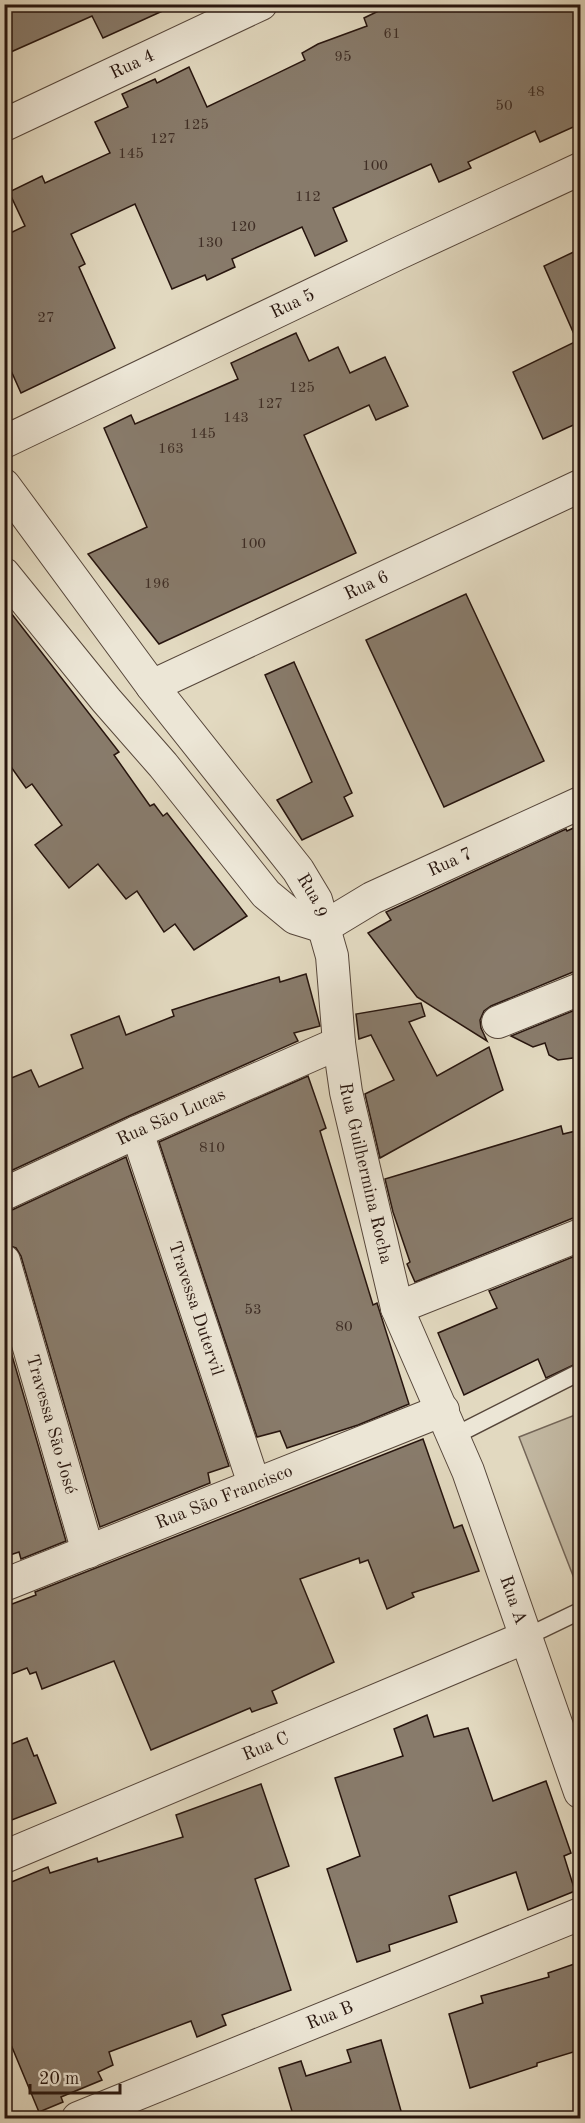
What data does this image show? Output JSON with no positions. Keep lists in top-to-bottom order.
{
  "streets": {
    "street": [
      "Rua 4",
      "Rua 5",
      "Rua 6",
      "Rua 7",
      "Rua 9",
      "Rua São Lucas",
      "Rua Guilhermina Rocha",
      "Travessa Dutervil",
      "Travessa São José",
      "Rua São Francisco",
      "Rua A",
      "Rua C",
      "Rua B"
    ]
  },
  "crossings": [
    ["Rua 6", "Rua 9"],
    ["Rua 7", "Rua 9"],
    ["Rua 7", "Rua Guilhermina Rocha"],
    ["Rua 9", "Rua Guilhermina Rocha"],
    ["Rua São Lucas", "Rua Guilhermina Rocha"],
    ["Rua São Lucas", "Travessa Dutervil"],
    ["Rua Guilhermina Rocha", "Rua São Francisco"],
    ["Rua Guilhermina Rocha", "Rua A"],
    ["Travessa Dutervil", "Rua São Francisco"],
    ["Travessa São José", "Rua São Francisco"],
    ["Rua São Francisco", "Rua A"],
    ["Rua A", "Rua C"]
  ],
  "house_numbers": [
    "61",
    "95",
    "48",
    "50",
    "125",
    "127",
    "145",
    "100",
    "112",
    "120",
    "130",
    "27",
    "125",
    "127",
    "143",
    "145",
    "163",
    "100",
    "196",
    "810",
    "53",
    "80"
  ],
  "scale_bar": "20 m"
}
